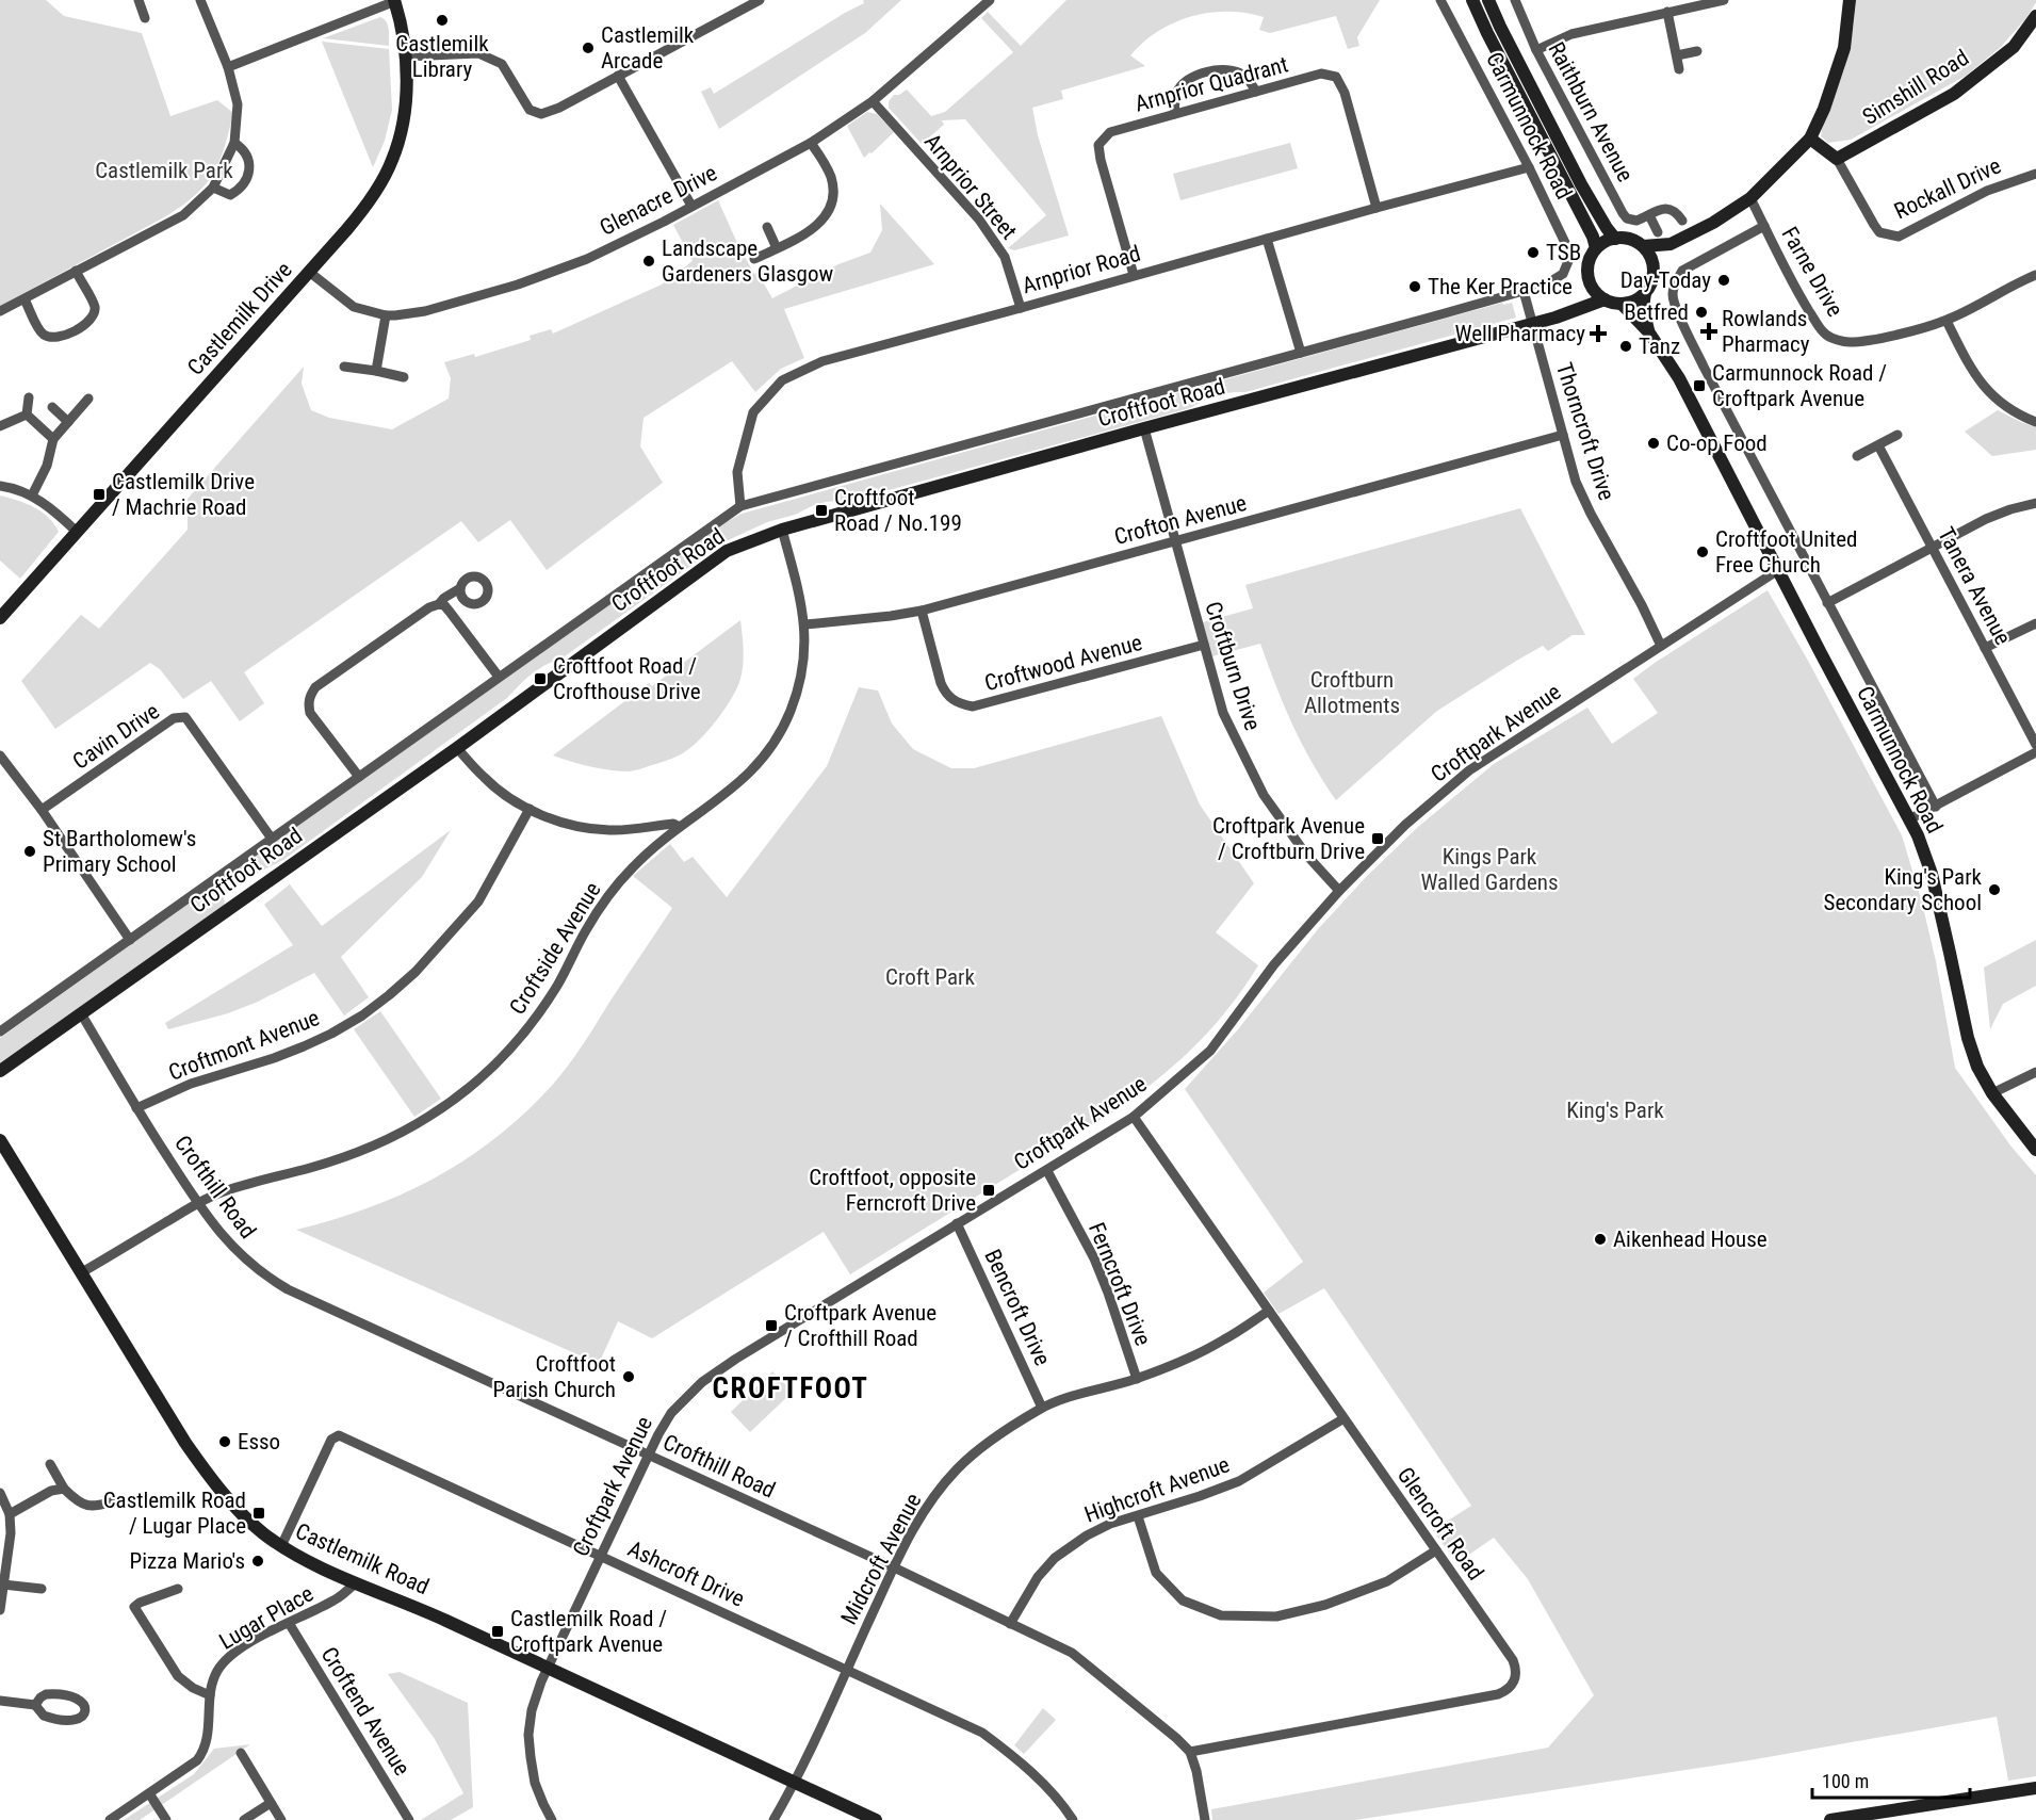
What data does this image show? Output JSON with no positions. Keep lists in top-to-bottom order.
{
  "streets": {
    "street": [
      "Arnprior Quadrant",
      "Simshill Road",
      "Raithburn Avenue",
      "Carmunnock Road",
      "Arnprior Street",
      "Rockall Drive",
      "Glenacre Drive",
      "Arnprior Road",
      "Farne Drive",
      "Castlemilk Drive",
      "Croftfoot Road",
      "Thorncroft Drive",
      "Crofton Avenue",
      "Tanera Avenue",
      "Croftwood Avenue",
      "Croftburn Drive",
      "Croftpark Avenue",
      "Cavin Drive",
      "Croftside Avenue",
      "Croftmont Avenue",
      "Crofthill Road",
      "Ferncroft Drive",
      "Bencroft Drive",
      "Highcroft Avenue",
      "Glencroft Road",
      "Castlemilk Road",
      "Midcroft Avenue",
      "Ashcroft Drive",
      "Lugar Place",
      "Croftend Avenue"
    ]
  },
  "crossings": [
    ["Arnprior Quadrant", "Arnprior Road"],
    ["Simshill Road", "Rockall Drive"],
    ["Carmunnock Road", "Arnprior Road"],
    ["Carmunnock Road", "Farne Drive"],
    ["Carmunnock Road", "Croftfoot Road"],
    ["Carmunnock Road", "Croftpark Avenue"],
    ["Arnprior Street", "Glenacre Drive"],
    ["Arnprior Street", "Arnprior Road"],
    ["Glenacre Drive", "Castlemilk Drive"],
    ["Arnprior Road", "Croftfoot Road"],
    ["Croftfoot Road", "Thorncroft Drive"],
    ["Croftfoot Road", "Croftburn Drive"],
    ["Croftfoot Road", "Cavin Drive"],
    ["Croftfoot Road", "Croftside Avenue"],
    ["Croftfoot Road", "Crofthill Road"],
    ["Thorncroft Drive", "Crofton Avenue"],
    ["Thorncroft Drive", "Croftpark Avenue"],
    ["Crofton Avenue", "Croftwood Avenue"],
    ["Crofton Avenue", "Croftburn Drive"],
    ["Crofton Avenue", "Croftside Avenue"],
    ["Croftwood Avenue", "Croftburn Drive"],
    ["Croftburn Drive", "Croftpark Avenue"],
    ["Croftpark Avenue", "Crofthill Road"],
    ["Croftpark Avenue", "Ferncroft Drive"],
    ["Croftpark Avenue", "Bencroft Drive"],
    ["Croftpark Avenue", "Glencroft Road"],
    ["Croftpark Avenue", "Castlemilk Road"],
    ["Croftpark Avenue", "Ashcroft Drive"],
    ["Croftside Avenue", "Crofthill Road"],
    ["Croftside Avenue", "Castlemilk Road"],
    ["Croftmont Avenue", "Crofthill Road"],
    ["Crofthill Road", "Highcroft Avenue"],
    ["Crofthill Road", "Glencroft Road"],
    ["Crofthill Road", "Midcroft Avenue"],
    ["Ferncroft Drive", "Midcroft Avenue"],
    ["Bencroft Drive", "Midcroft Avenue"],
    ["Highcroft Avenue", "Glencroft Road"],
    ["Glencroft Road", "Midcroft Avenue"],
    ["Castlemilk Road", "Midcroft Avenue"],
    ["Castlemilk Road", "Ashcroft Drive"],
    ["Castlemilk Road", "Lugar Place"],
    ["Midcroft Avenue", "Ashcroft Drive"],
    ["Lugar Place", "Croftend Avenue"]
  ],
  "districts": ["CROFTFOOT"],
  "parks": [
    "Castlemilk Park",
    "Croftburn Allotments",
    "Kings Park Walled Gardens",
    "Croft Park",
    "King's Park"
  ],
  "places": {
    "other": [
      "Castlemilk Library",
      "Castlemilk Arcade",
      "TSB",
      "Landscape Gardeners Glasgow",
      "Day-Today",
      "The Ker Practice",
      "Betfred",
      "Tanz",
      "Co-op Food",
      "Croftfoot United Free Church",
      "St Bartholomew's Primary School",
      "King's Park Secondary School",
      "Aikenhead House",
      "Croftfoot Parish Church",
      "Esso",
      "Pizza Mario's"
    ],
    "health": ["Rowlands Pharmacy", "Well Pharmacy"],
    "transit": [
      "Carmunnock Road / Croftpark Avenue",
      "Castlemilk Drive / Machrie Road",
      "Croftfoot Road / No.199",
      "Croftfoot Road / Crofthouse Drive",
      "Croftpark Avenue / Croftburn Drive",
      "Croftfoot, opposite Ferncroft Drive",
      "Croftpark Avenue / Crofthill Road",
      "Castlemilk Road / Lugar Place",
      "Castlemilk Road / Croftpark Avenue"
    ]
  },
  "scale_bar": "100 m"
}
